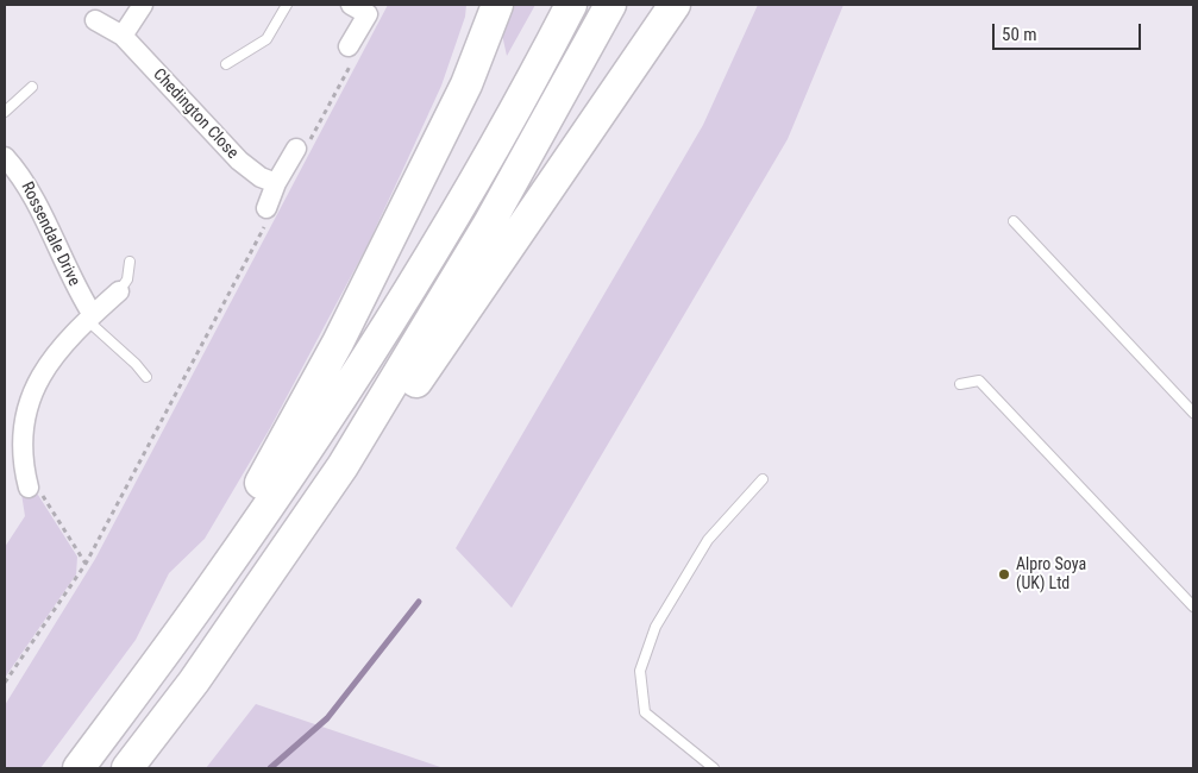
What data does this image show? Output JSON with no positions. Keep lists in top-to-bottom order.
{
  "streets": {
    "street": ["Chedington Close", "Rossendale Drive"]
  },
  "places": ["Alpro Soya (UK) Ltd"],
  "scale_bar": "50 m"
}
